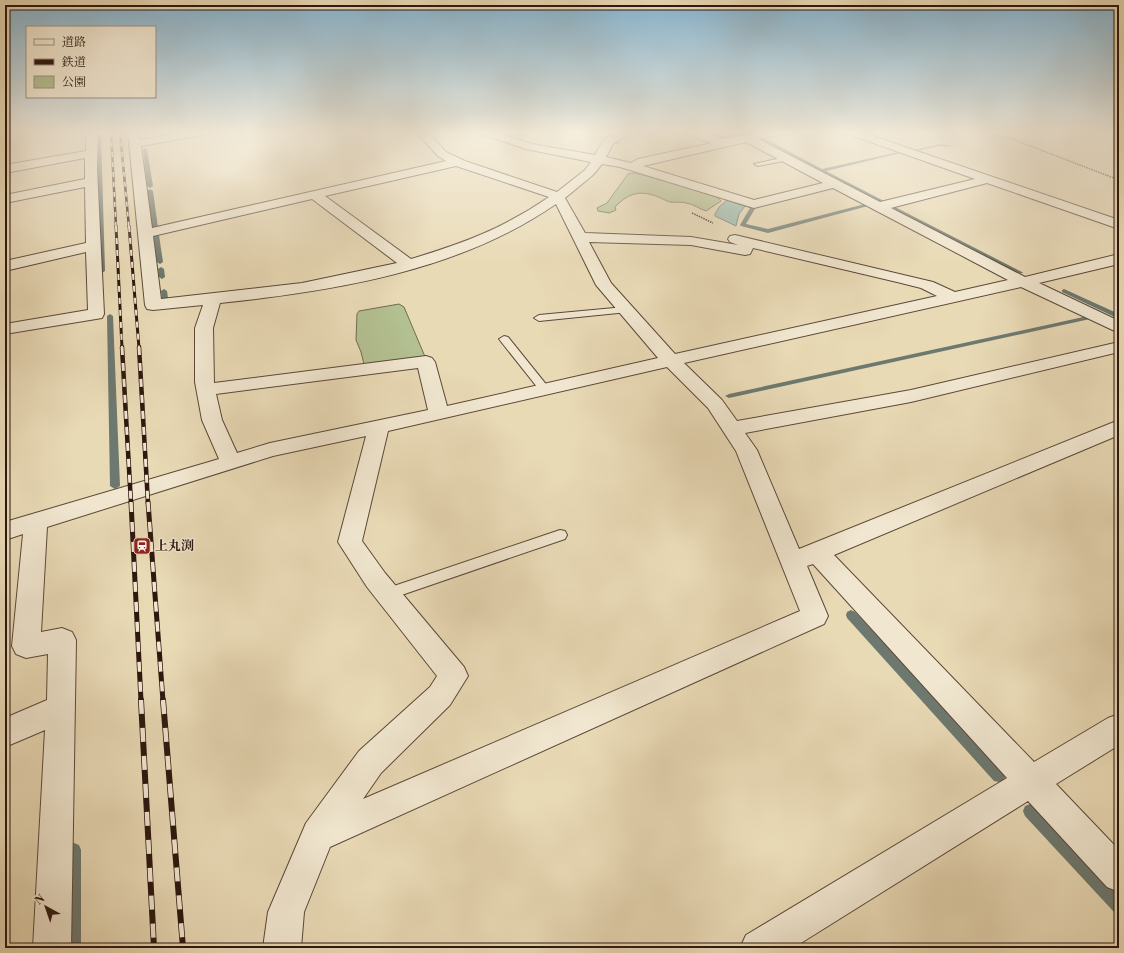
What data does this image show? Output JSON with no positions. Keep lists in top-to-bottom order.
{
  "places": {
    "station": ["上丸渕"]
  },
  "legend": ["道路", "鉄道", "公園"],
  "north": "top left"
}
